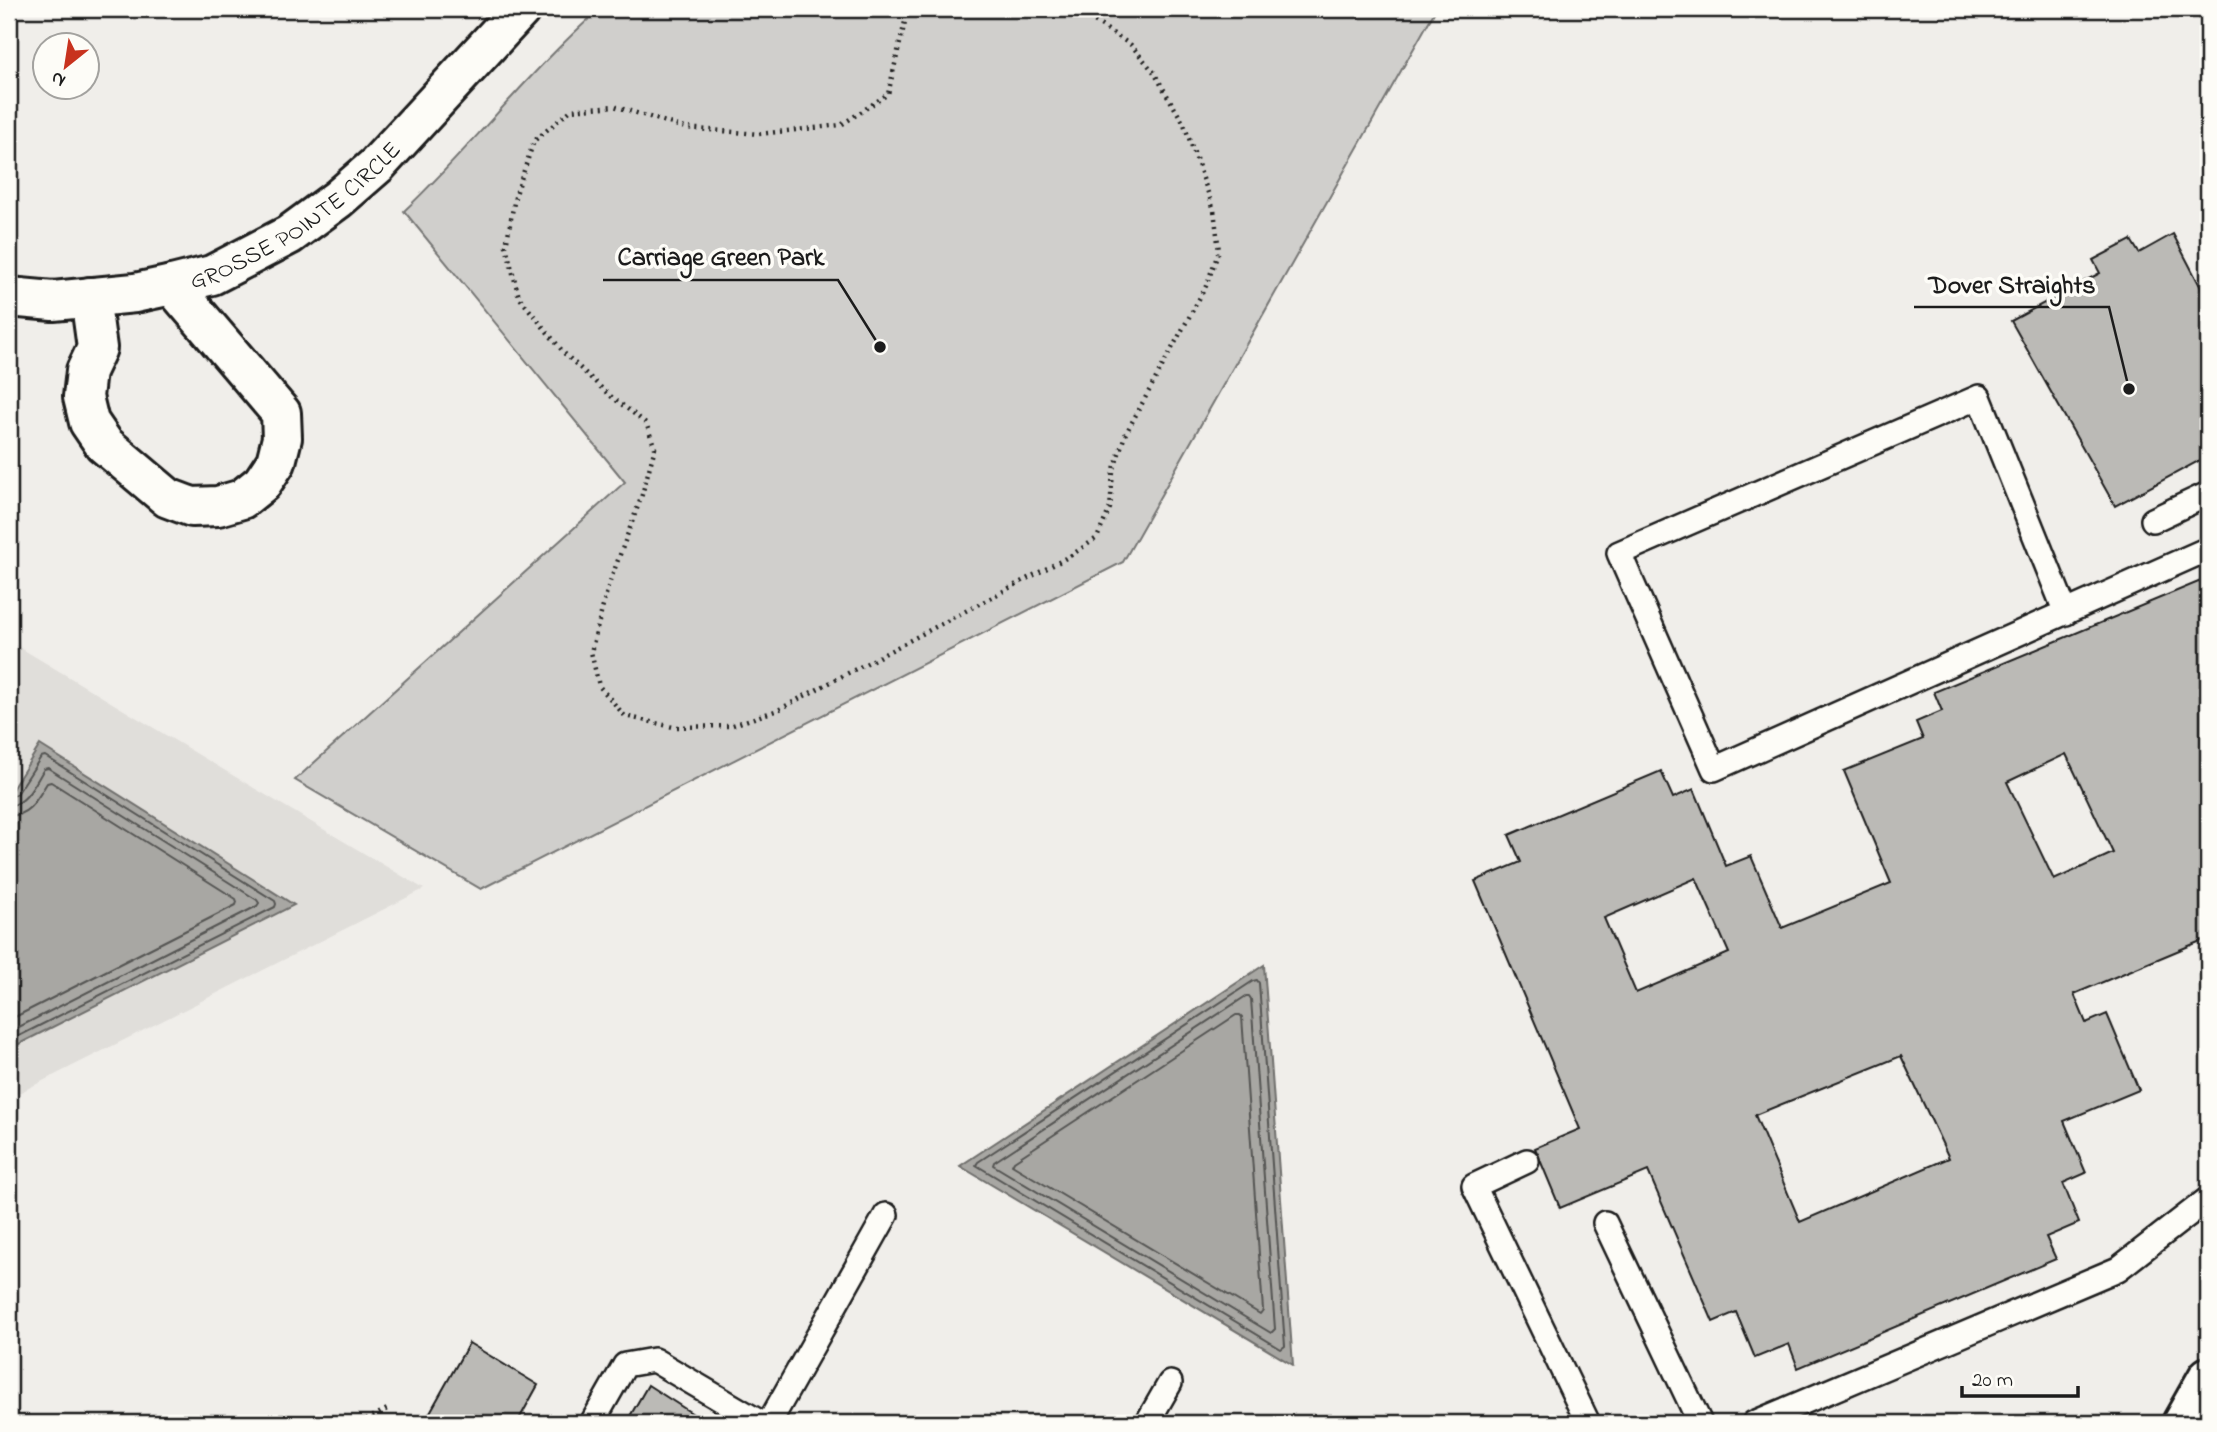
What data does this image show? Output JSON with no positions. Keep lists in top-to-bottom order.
{
  "streets": {
    "street": ["GROSSE POINTE CIRCLE"]
  },
  "places": ["Carriage Green Park", "Dover Straights"],
  "scale_bar": "20 m",
  "north": "bottom left"
}
